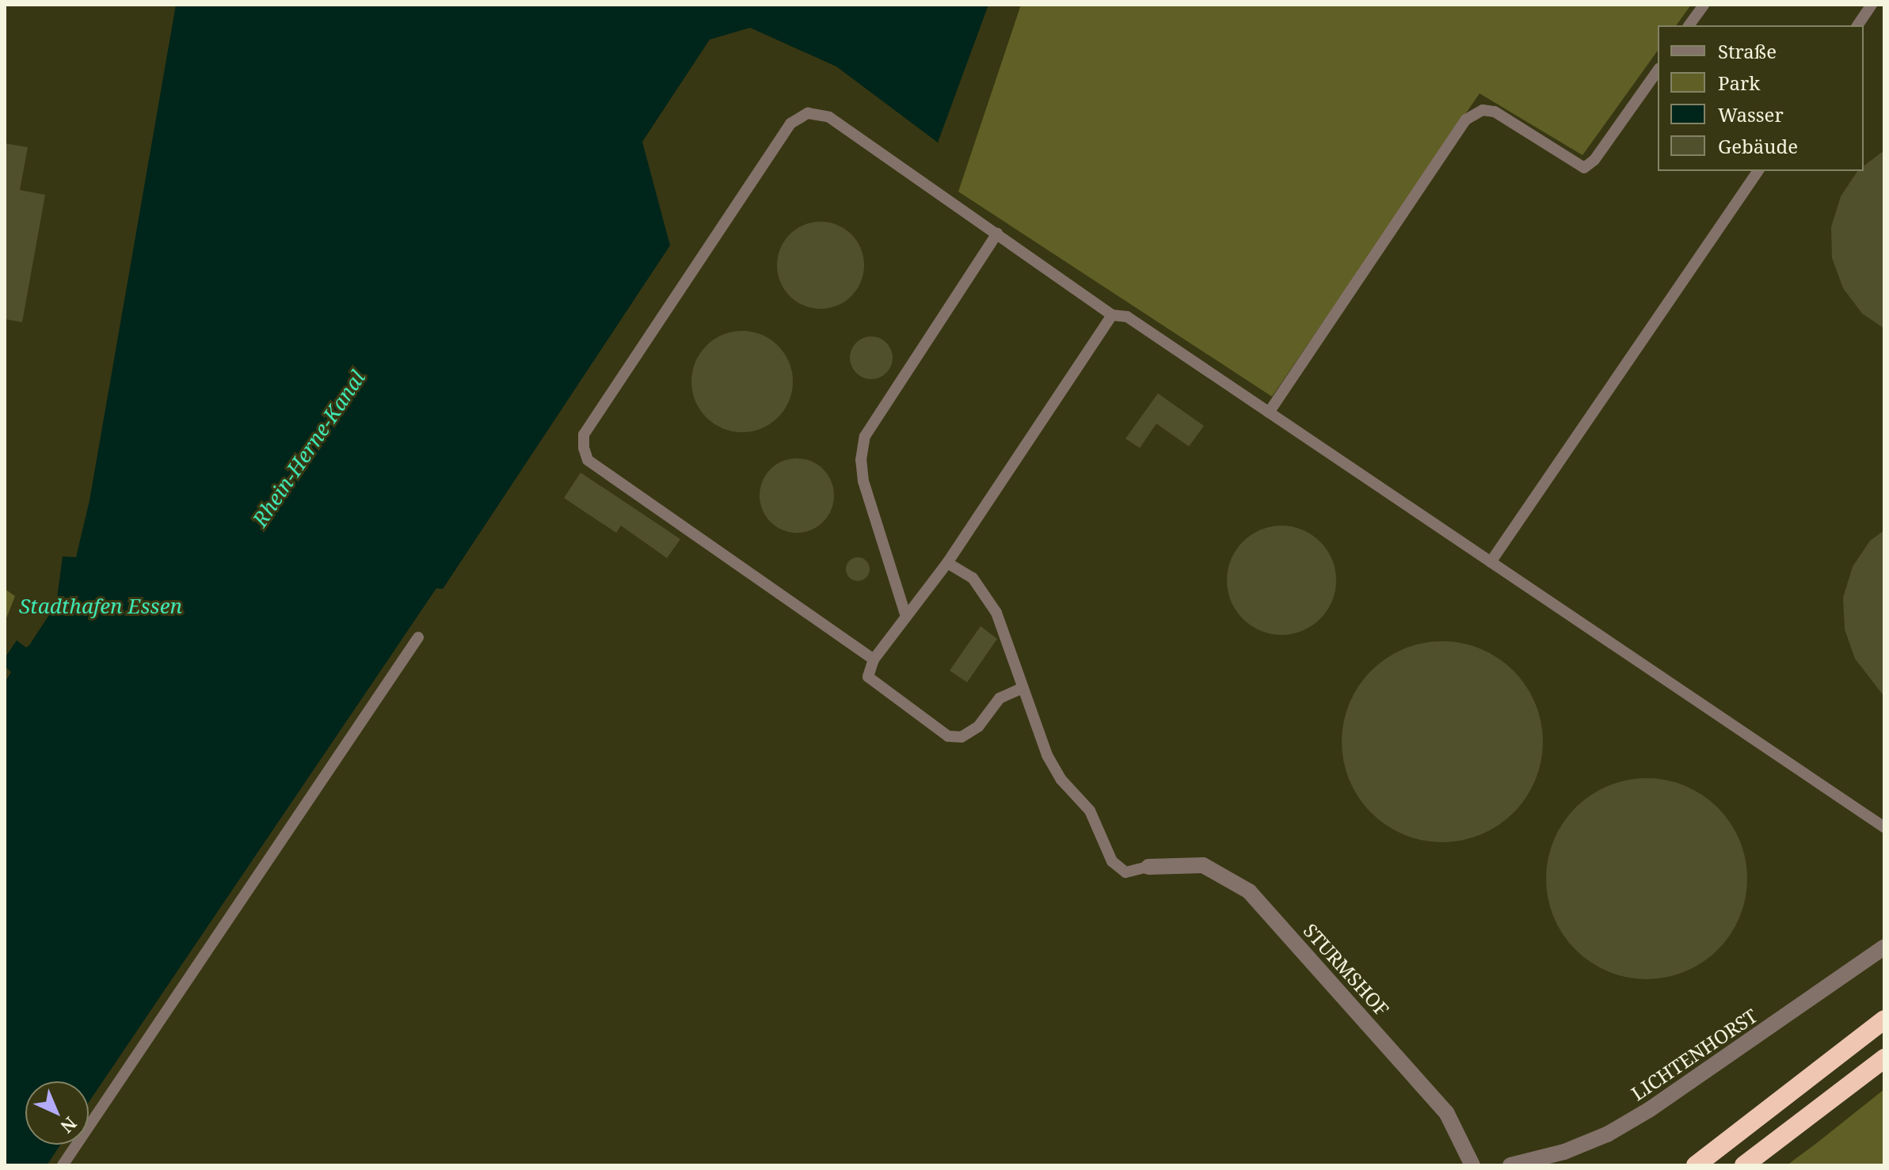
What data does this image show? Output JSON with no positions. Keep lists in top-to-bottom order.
{
  "streets": {
    "street": ["STURMSHOF", "LICHTENHORST"]
  },
  "water": ["Rhein-Herne-Kanal", "Stadthafen Essen"],
  "legend": [
    "Straße",
    "Park",
    "Wasser",
    "Gebäude"
  ],
  "north": "bottom right"
}
